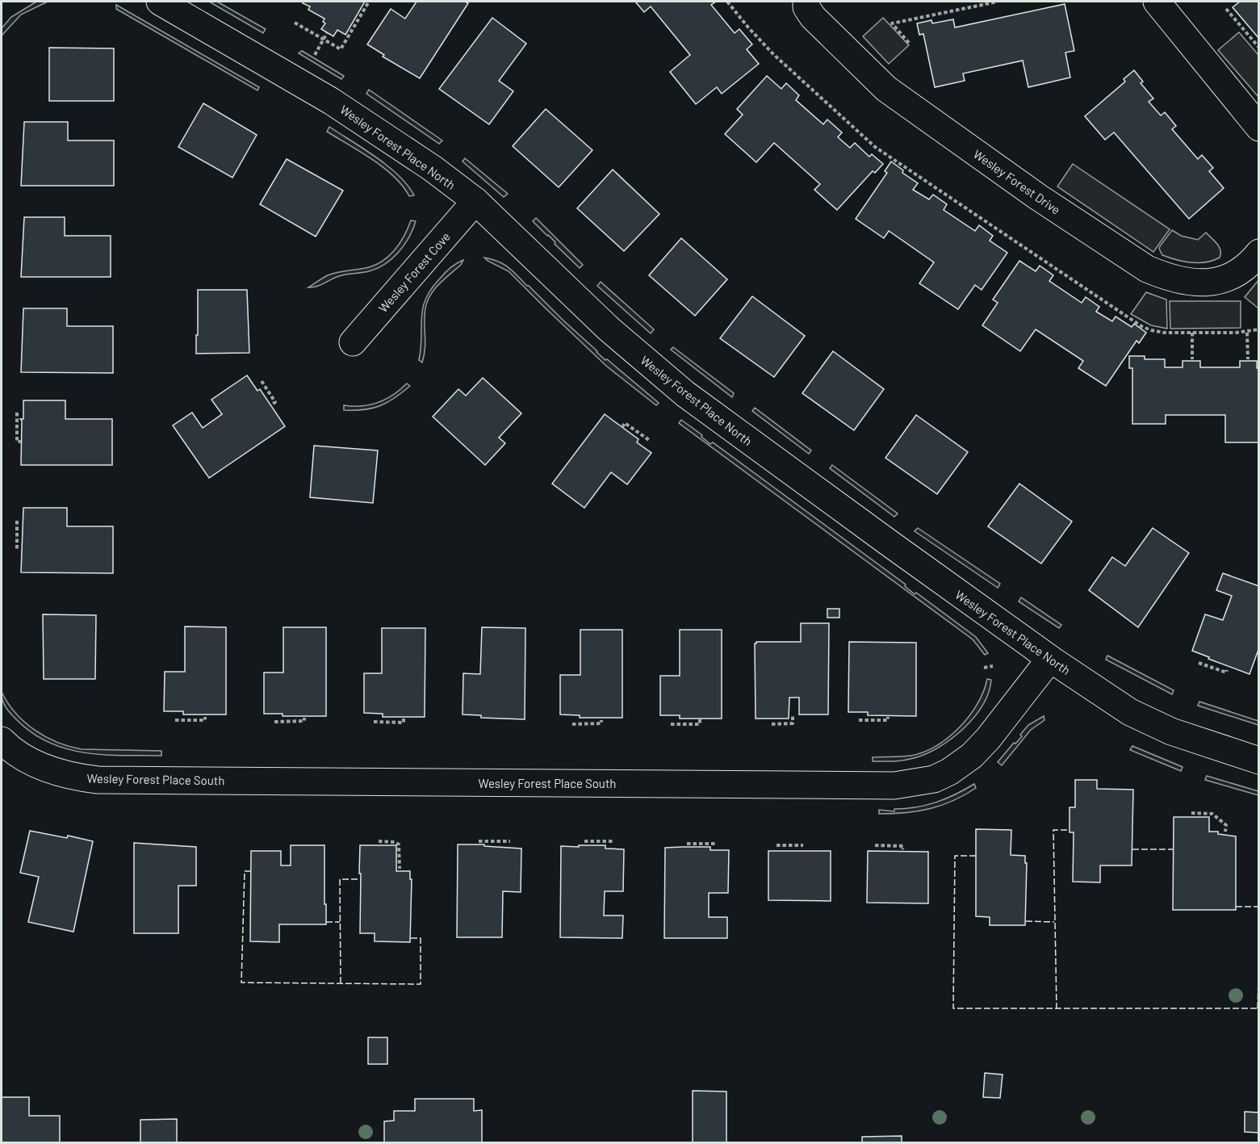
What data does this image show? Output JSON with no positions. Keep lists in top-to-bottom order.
{
  "streets": {
    "street": [
      "Wesley Forest Place North",
      "Wesley Forest Drive",
      "Wesley Forest Cove",
      "Wesley Forest Place South"
    ]
  },
  "crossings": [
    ["Wesley Forest Place North", "Wesley Forest Cove"],
    ["Wesley Forest Place North", "Wesley Forest Place South"]
  ]
}
